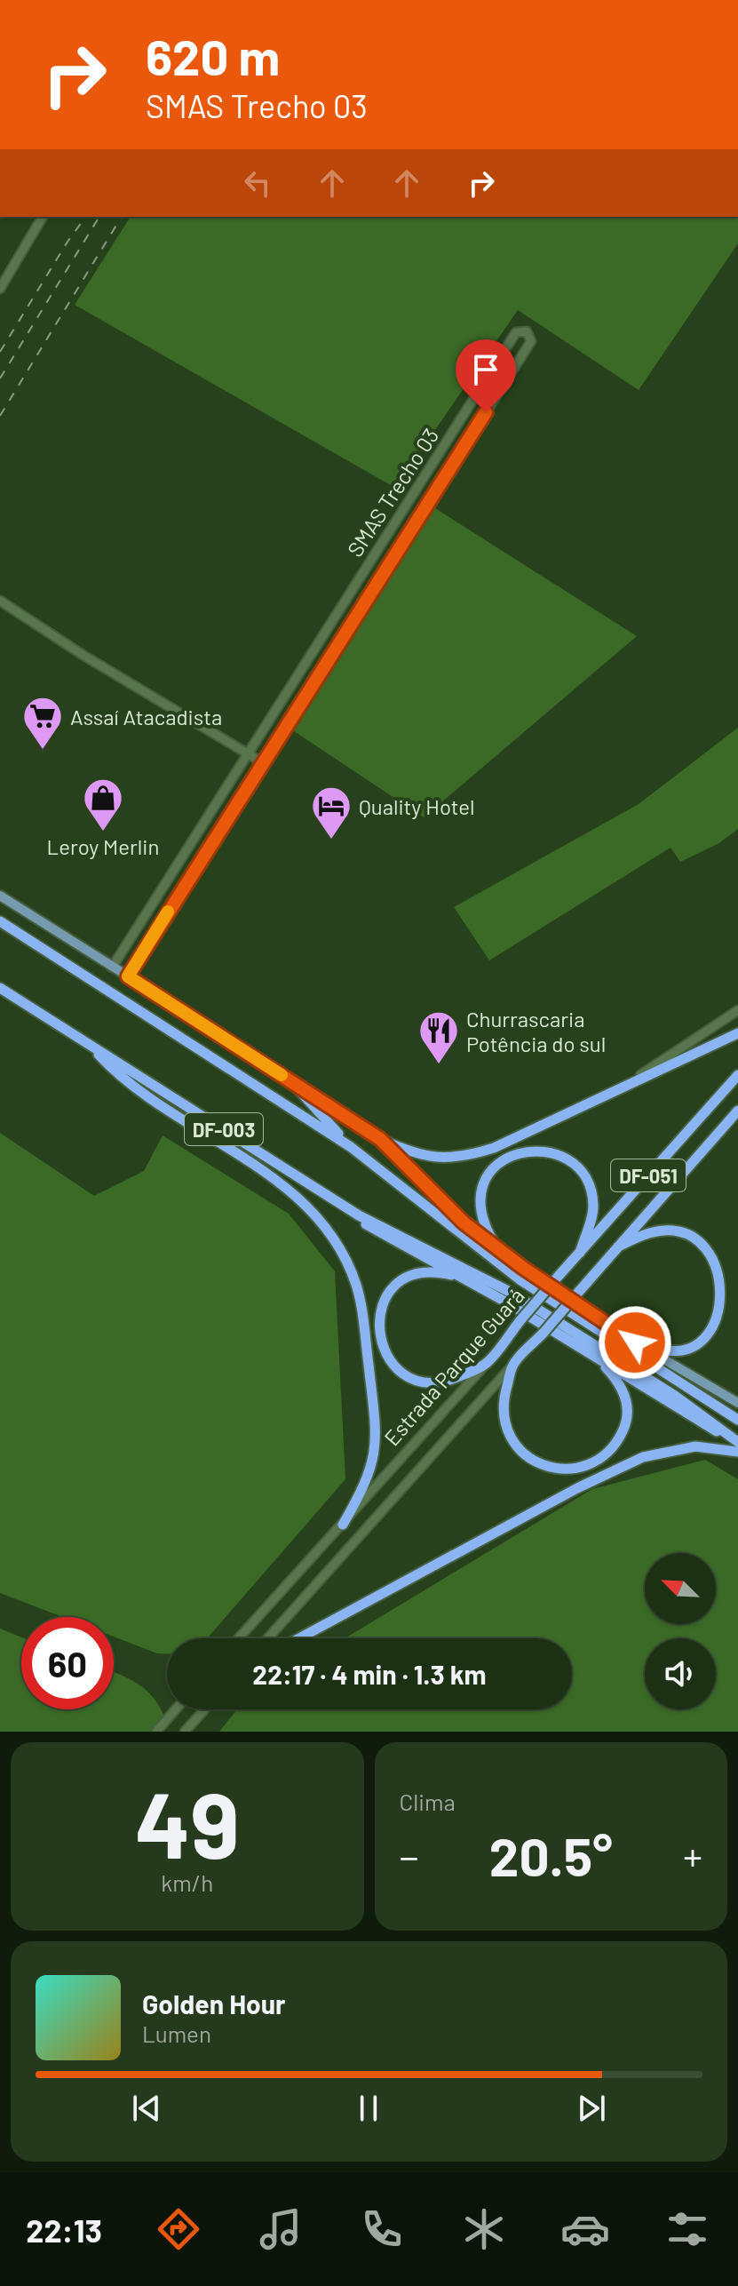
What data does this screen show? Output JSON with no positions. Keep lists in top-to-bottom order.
{
  "streets": {
    "highway": ["DF-003", "DF-051", "Estrada Parque Guará"],
    "street": ["SMAS Trecho 03"]
  },
  "places": {
    "supermarket": ["Assaí Atacadista"],
    "shop": ["Leroy Merlin"],
    "hotel": ["Quality Hotel"],
    "restaurant": ["Churrascaria Potência do sul"]
  },
  "north": "top left",
  "page": {
    "turn": ["620 m", "SMAS Trecho 03"],
    "limit": "60",
    "trip": "22:17 · 4 min · 1.3 km",
    "tile": [
      ["49", "km/h"],
      "Clima"
    ],
    "heat": ["−", "20.5°", "+"],
    "song": ["Golden Hour", "Lumen"],
    "tabs": "22:13"
  }
}
